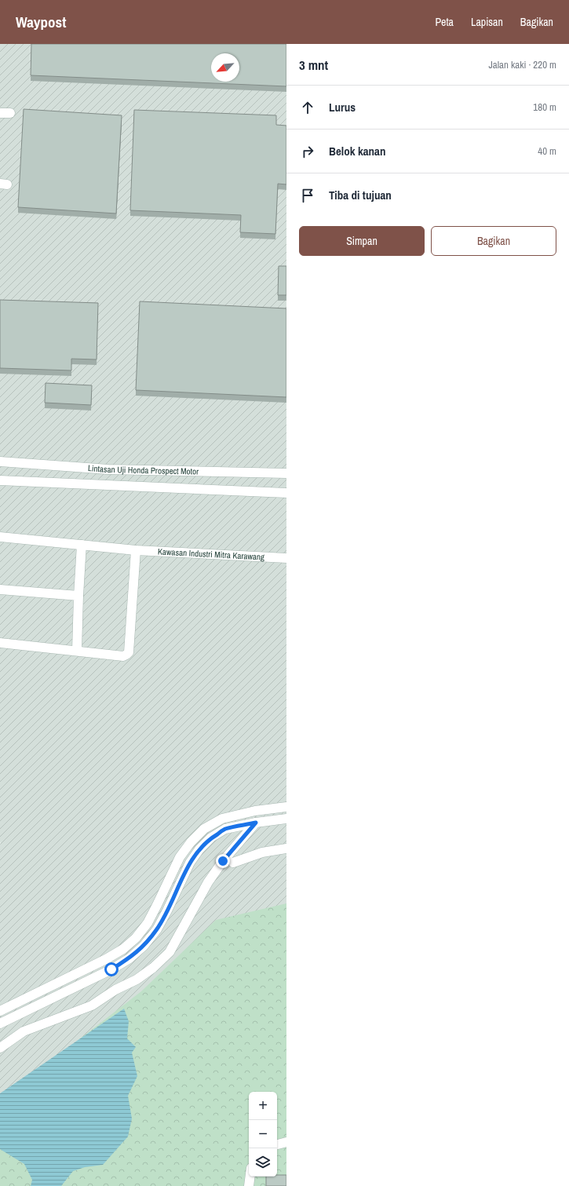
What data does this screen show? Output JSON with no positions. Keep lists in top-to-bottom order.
{
  "streets": {
    "street": ["Lintasan Uji Honda Prospect Motor", "Kawasan Industri Mitra Karawang"]
  },
  "north": "bottom left",
  "page": {
    "header": "Waypost",
    "nav": ["Peta", "Lapisan", "Bagikan"],
    "heading": ["3 mnt", "Jalan kaki · 220 m"],
    "list": [
      ["Lurus", "180 m"],
      ["Belok kanan", "40 m"],
      "Tiba di tujuan"
    ],
    "buttons": ["Simpan", "Bagikan"],
    "map_buttons": ["+", "−"]
  }
}
